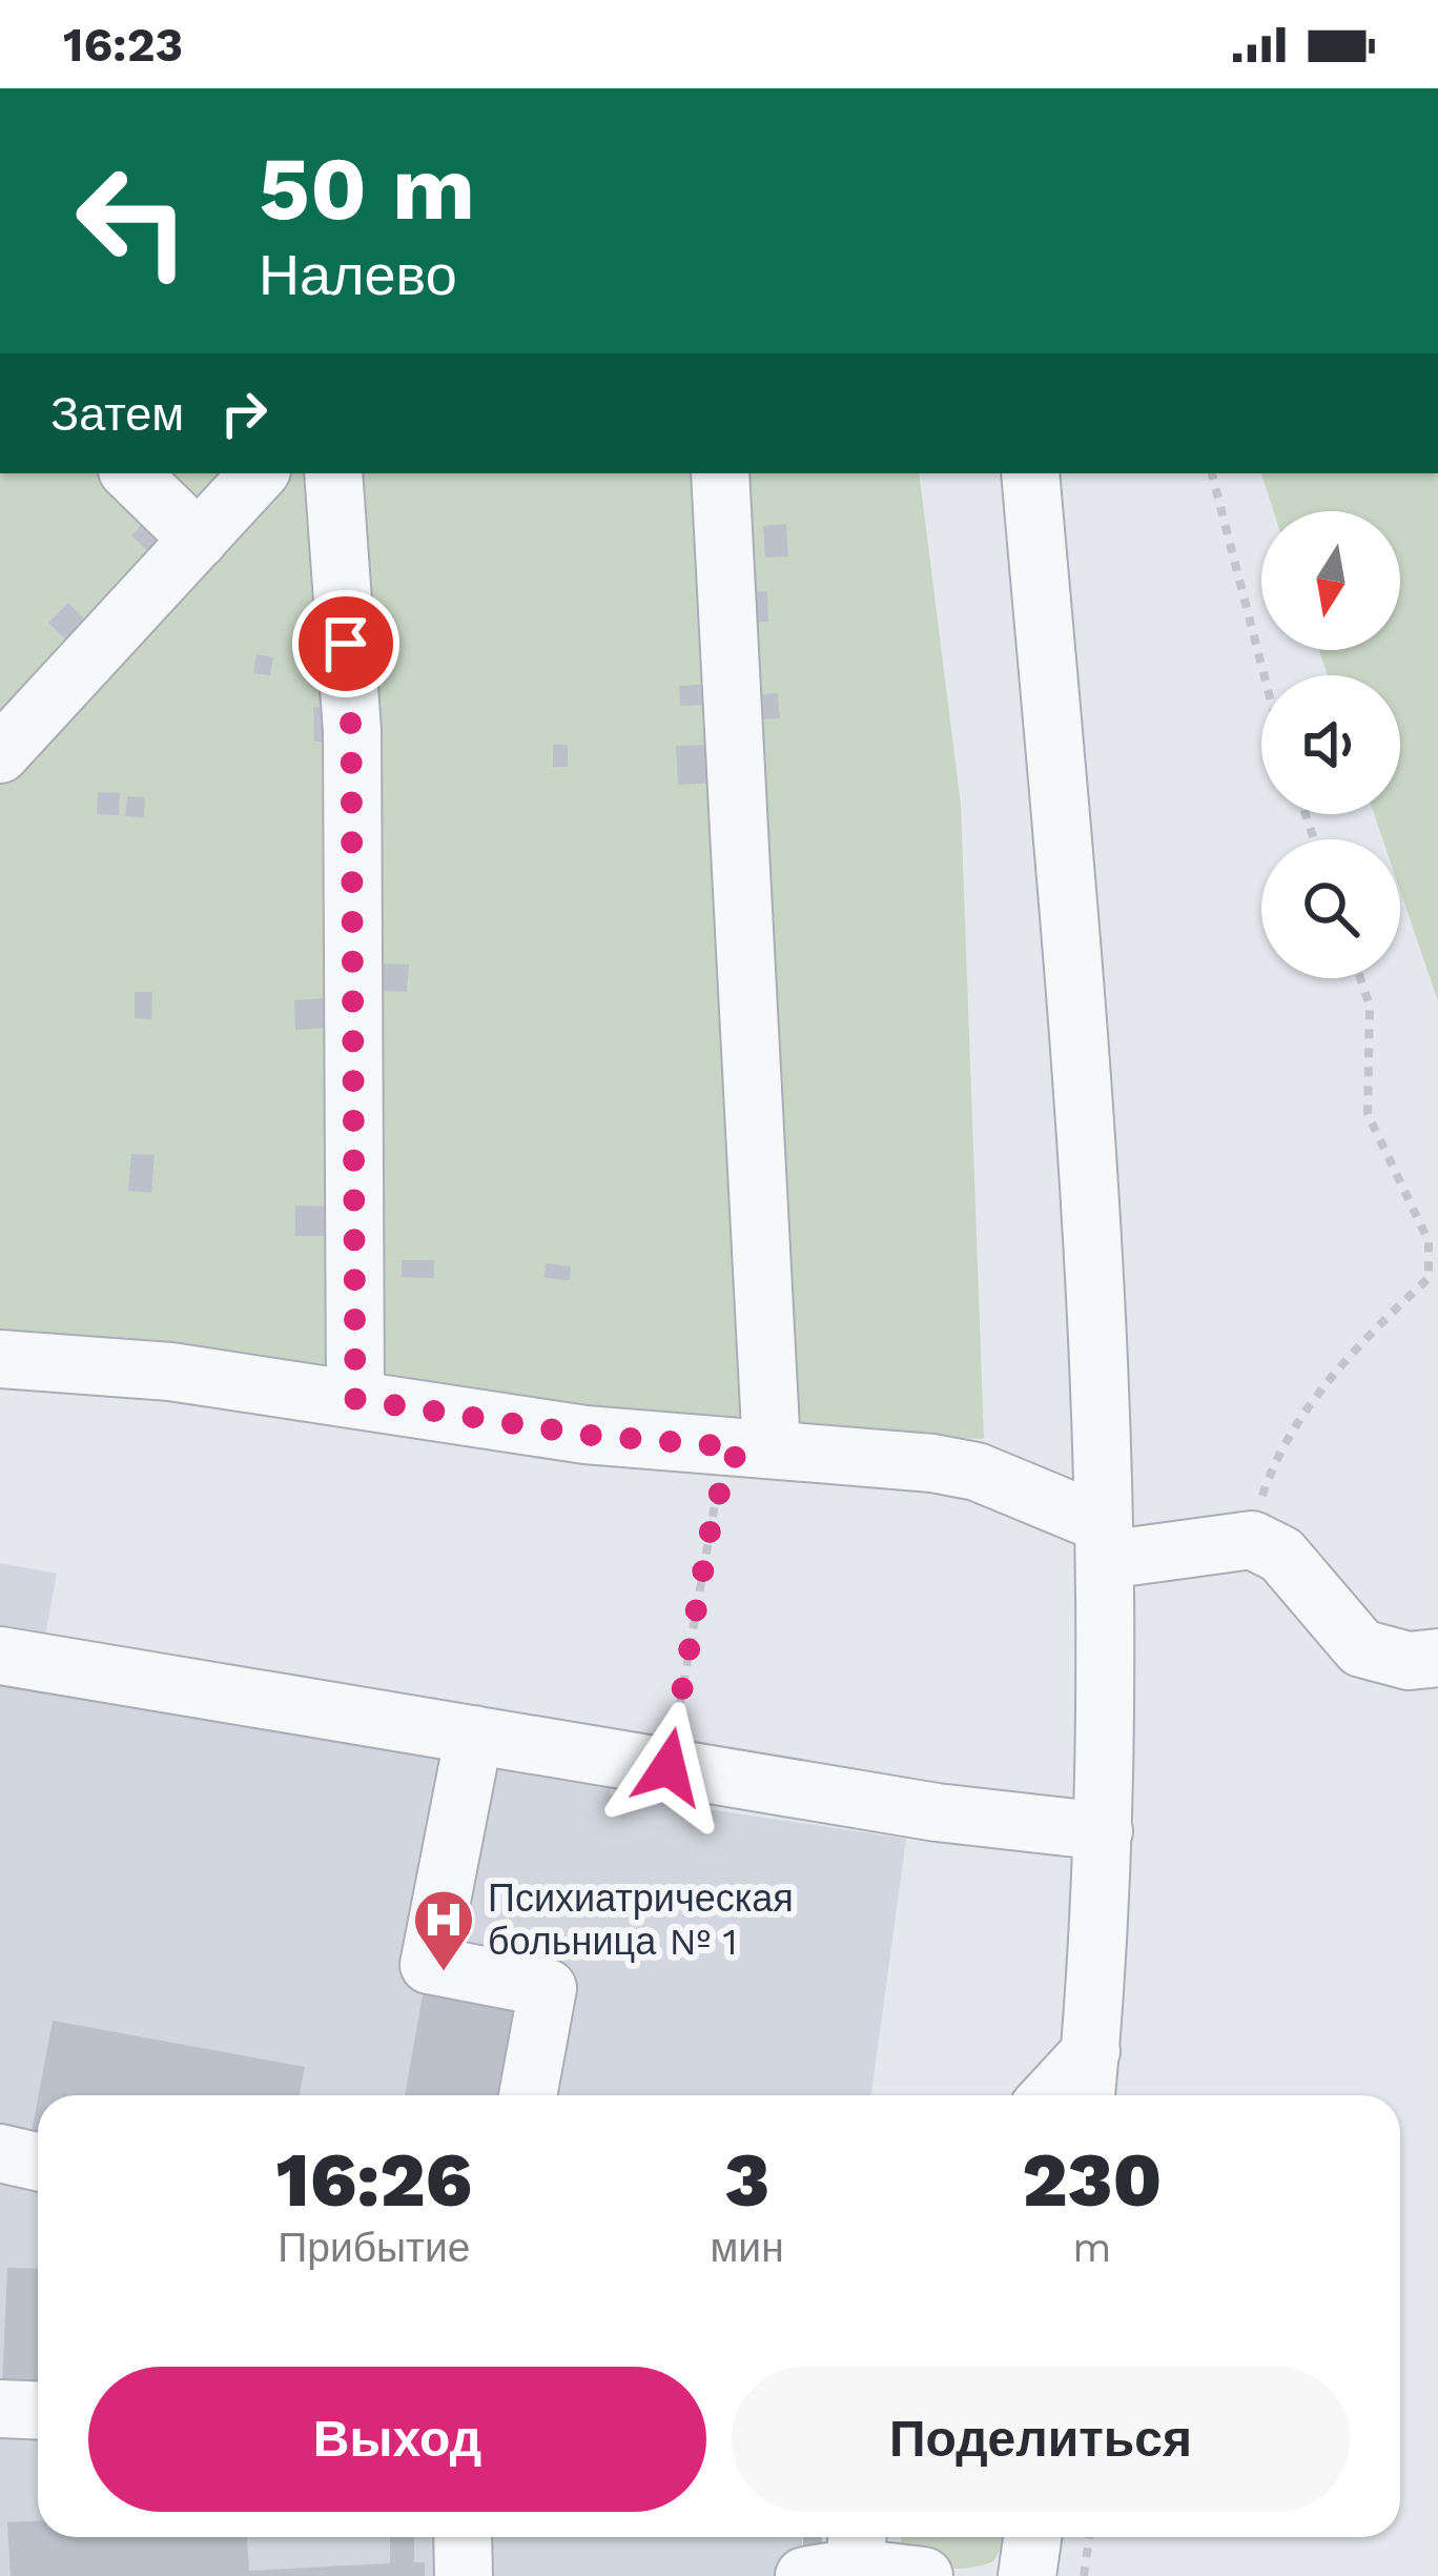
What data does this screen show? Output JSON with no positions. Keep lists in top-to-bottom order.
{
  "places": {
    "hospital": ["Психиатрическая больница № 1"]
  },
  "north": "bottom",
  "page": {
    "status": "16:23",
    "turn": ["50 m", "Налево"],
    "then": "Затем",
    "eta": [
      "16:26",
      "Прибытие",
      "3",
      "мин",
      "230",
      "m"
    ],
    "buttons": ["Выход", "Поделиться"]
  }
}
